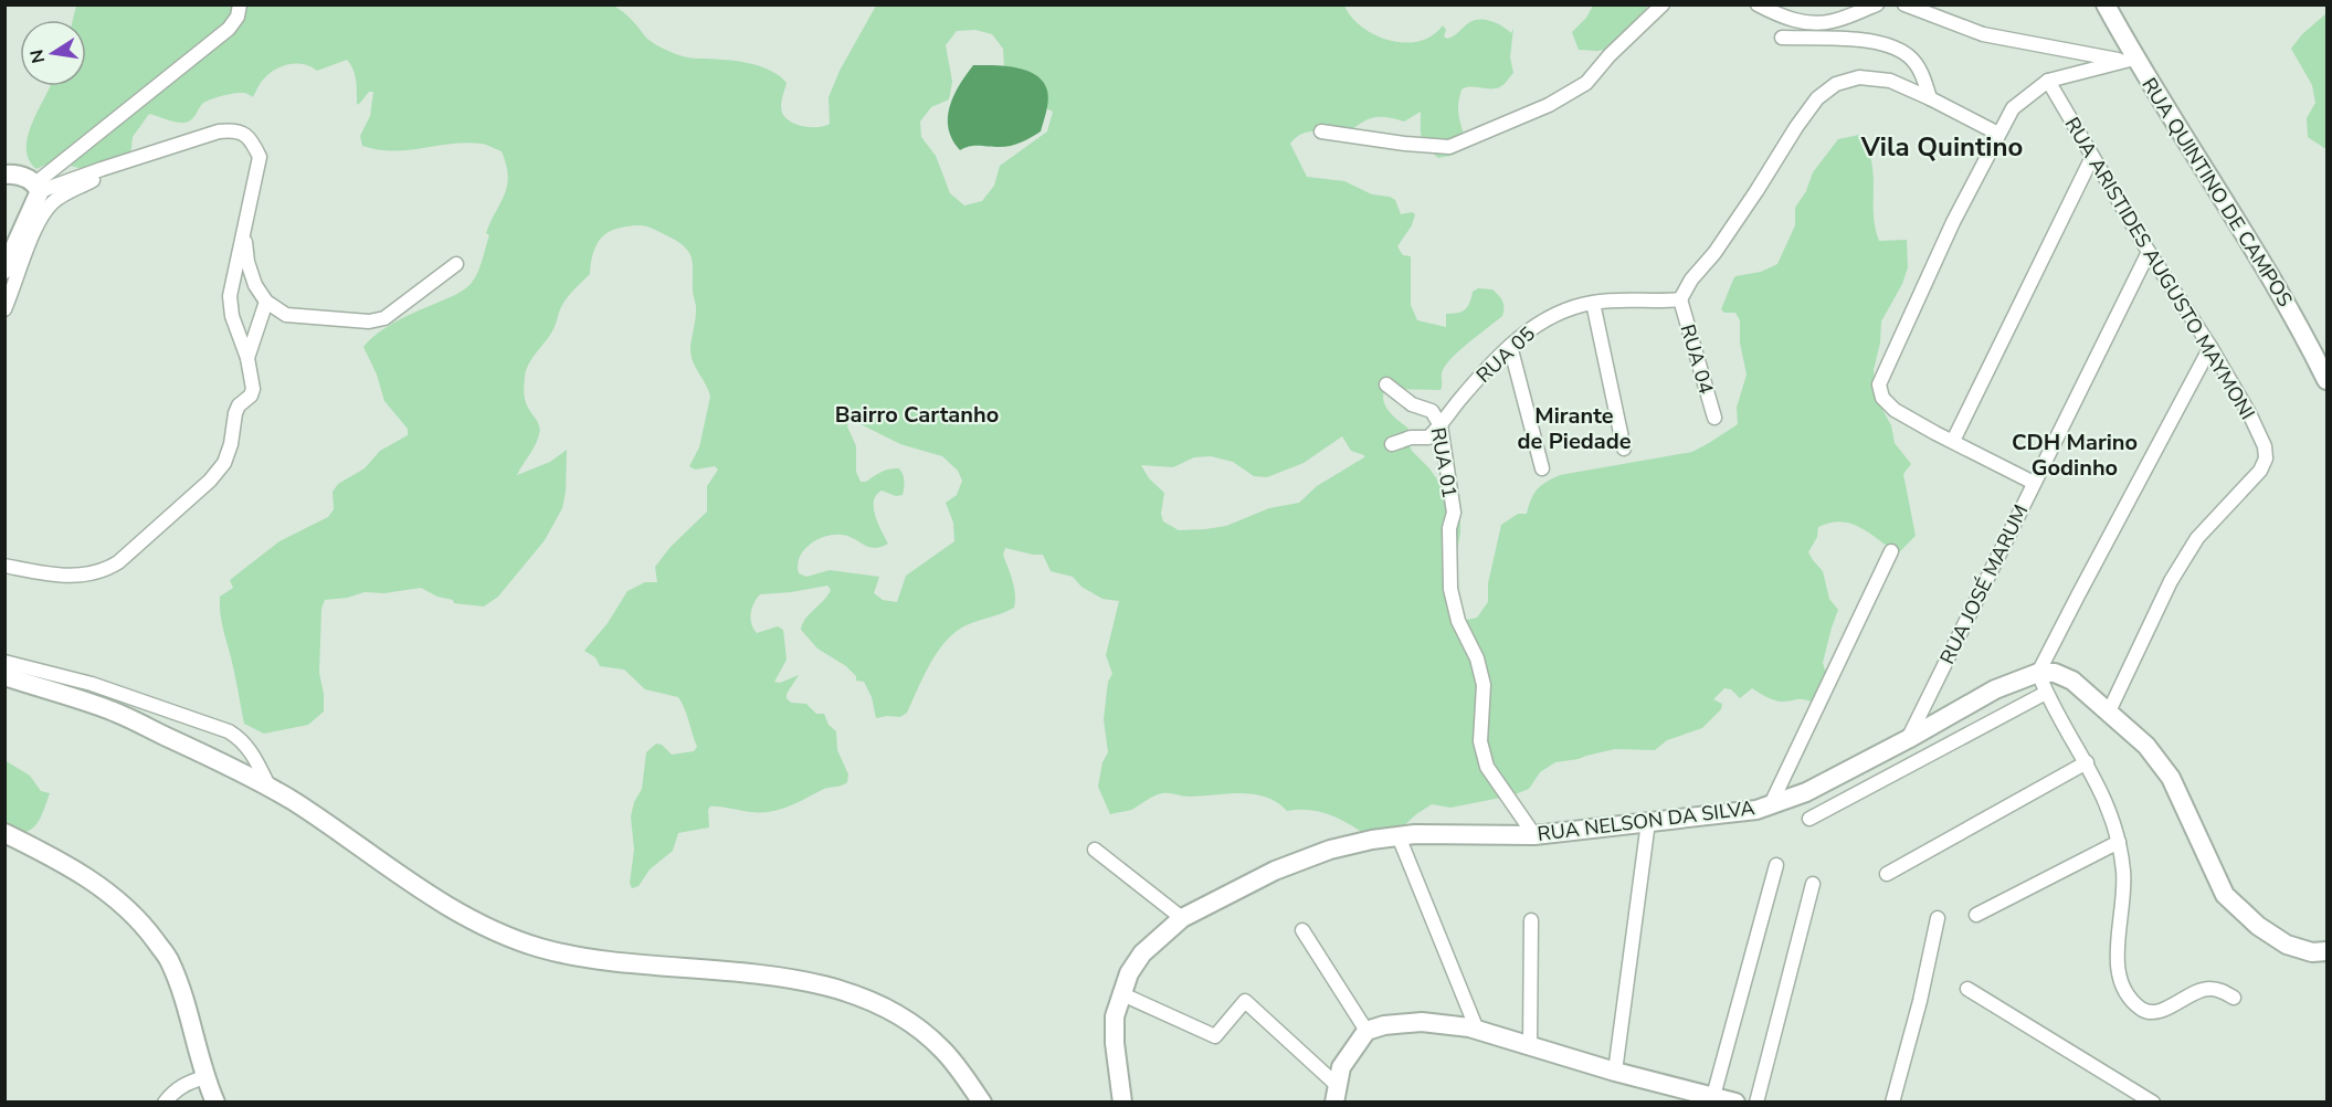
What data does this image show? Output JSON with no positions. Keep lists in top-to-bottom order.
{
  "streets": {
    "street": [
      "RUA QUINTINO DE CAMPOS",
      "RUA ARISTIDES AUGUSTO MAYMONI",
      "RUA 05",
      "RUA 04",
      "RUA 01",
      "RUA JOSÉ MARUM",
      "RUA NELSON DA SILVA"
    ]
  },
  "crossings": [
    ["RUA ARISTIDES AUGUSTO MAYMONI", "RUA JOSÉ MARUM"],
    ["RUA 05", "RUA 04"],
    ["RUA 05", "RUA 01"],
    ["RUA 01", "RUA NELSON DA SILVA"],
    ["RUA JOSÉ MARUM", "RUA NELSON DA SILVA"]
  ],
  "districts": [
    "Vila Quintino",
    "Bairro Cartanho",
    "Mirante de Piedade",
    "CDH Marino Godinho"
  ],
  "north": "left"
}
